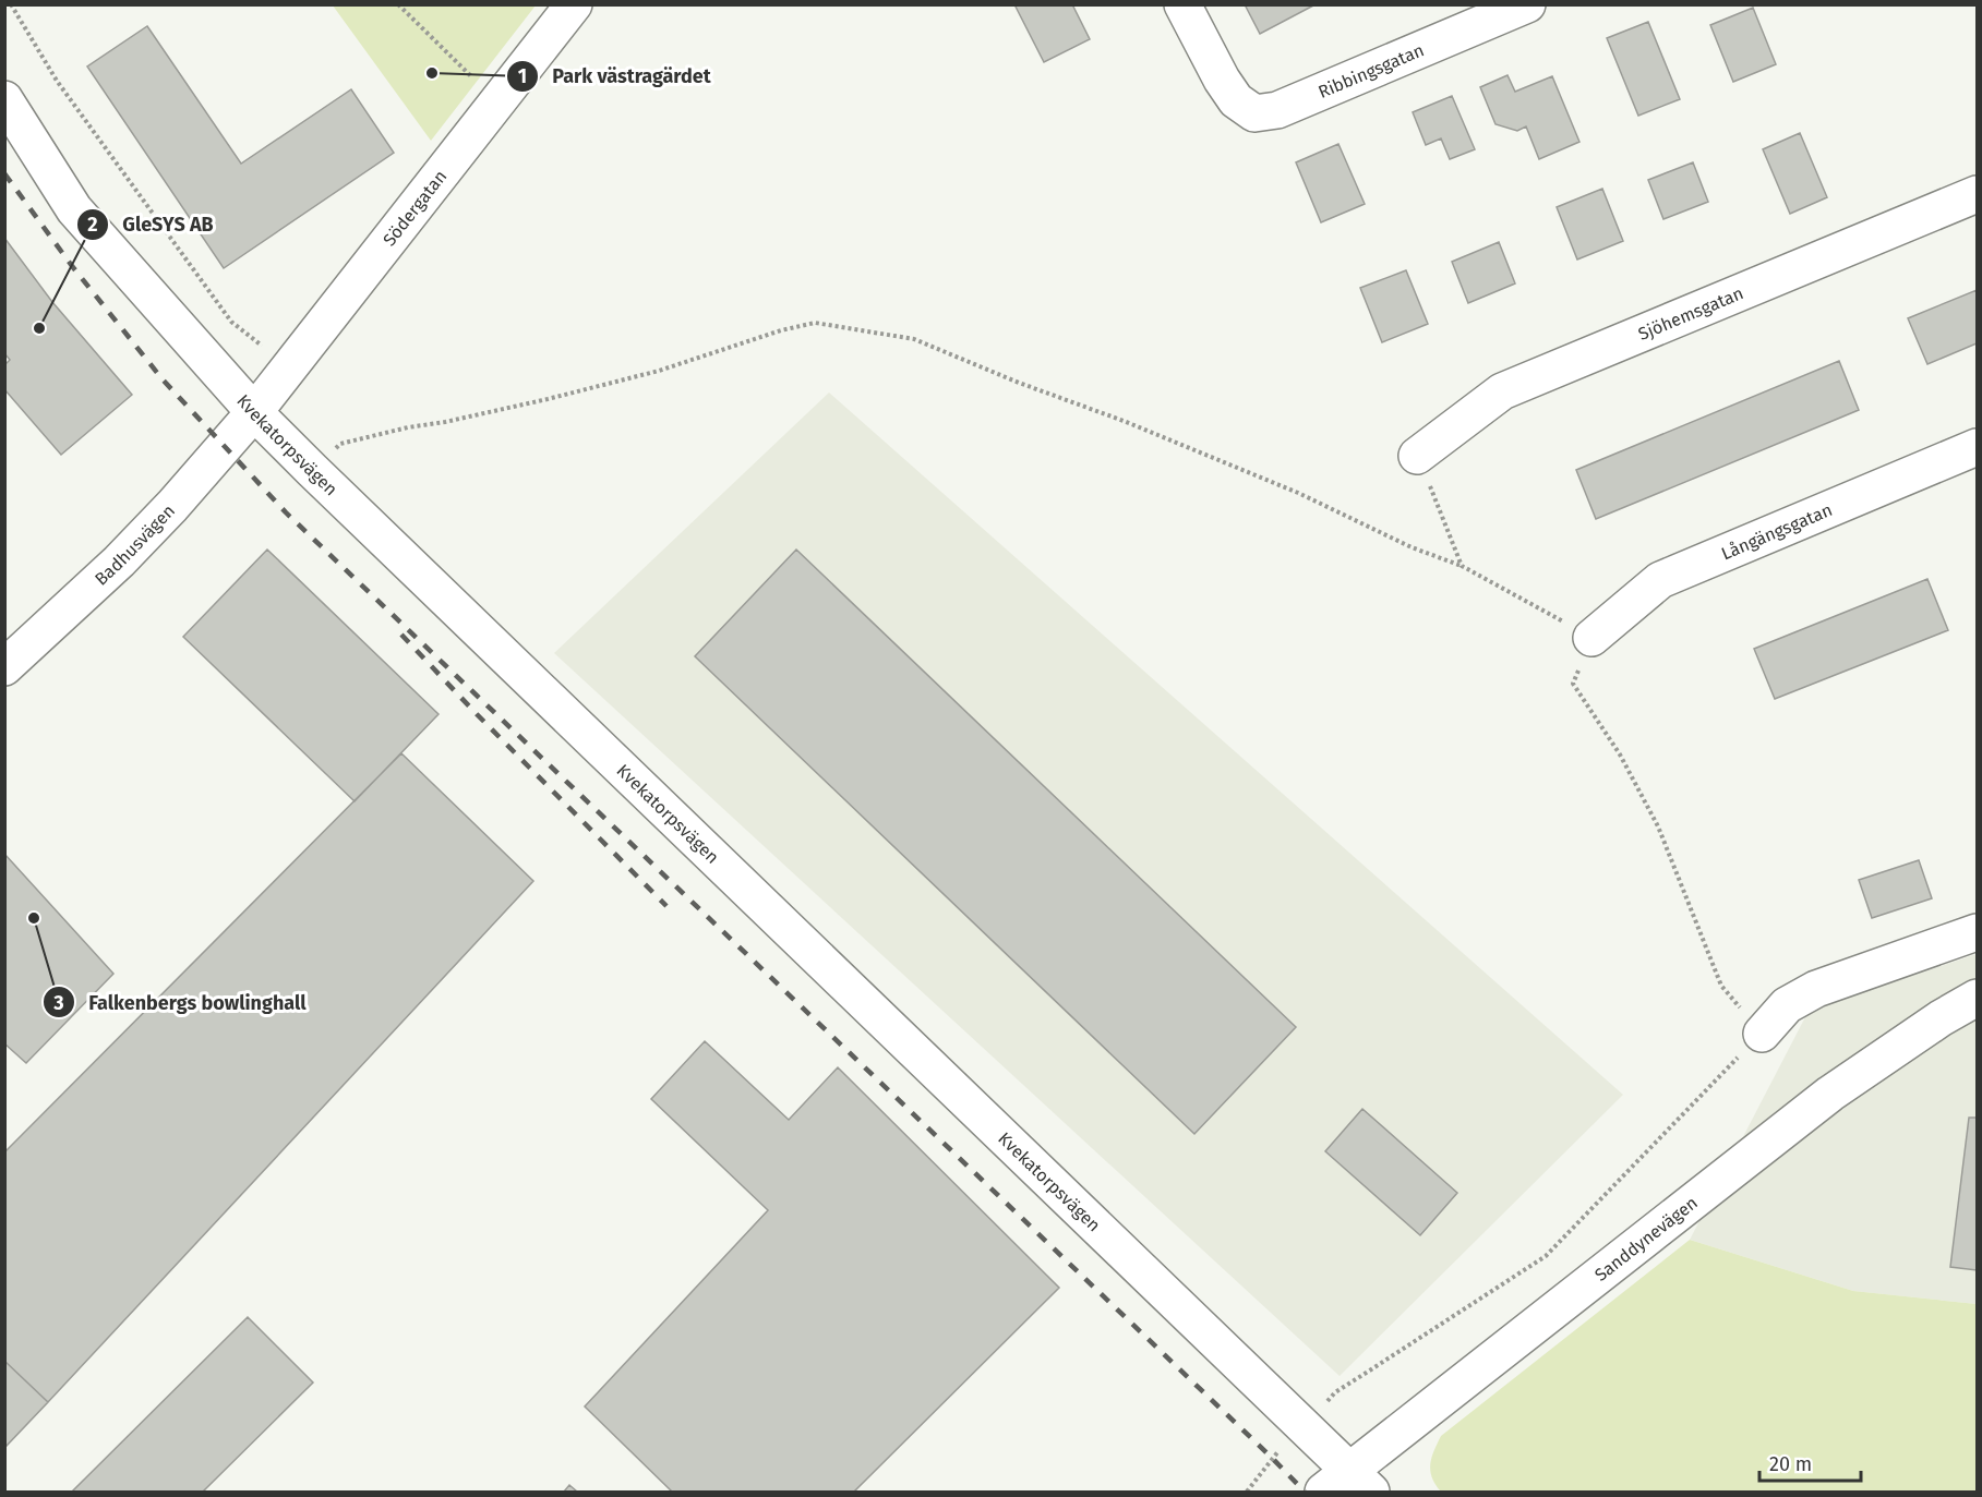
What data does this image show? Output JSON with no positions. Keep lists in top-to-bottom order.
{
  "streets": {
    "street": [
      "Ribbingsgatan",
      "Södergatan",
      "Sjöhemsgatan",
      "Kvekatorpsvägen",
      "Långängsgatan",
      "Badhusvägen",
      "Sanddynevägen"
    ]
  },
  "crossings": [
    ["Södergatan", "Kvekatorpsvägen"],
    ["Södergatan", "Badhusvägen"],
    ["Kvekatorpsvägen", "Badhusvägen"],
    ["Kvekatorpsvägen", "Sanddynevägen"]
  ],
  "places": ["Park västragärdet", "GleSYS AB", "Falkenbergs bowlinghall"],
  "scale_bar": "20 m"
}
